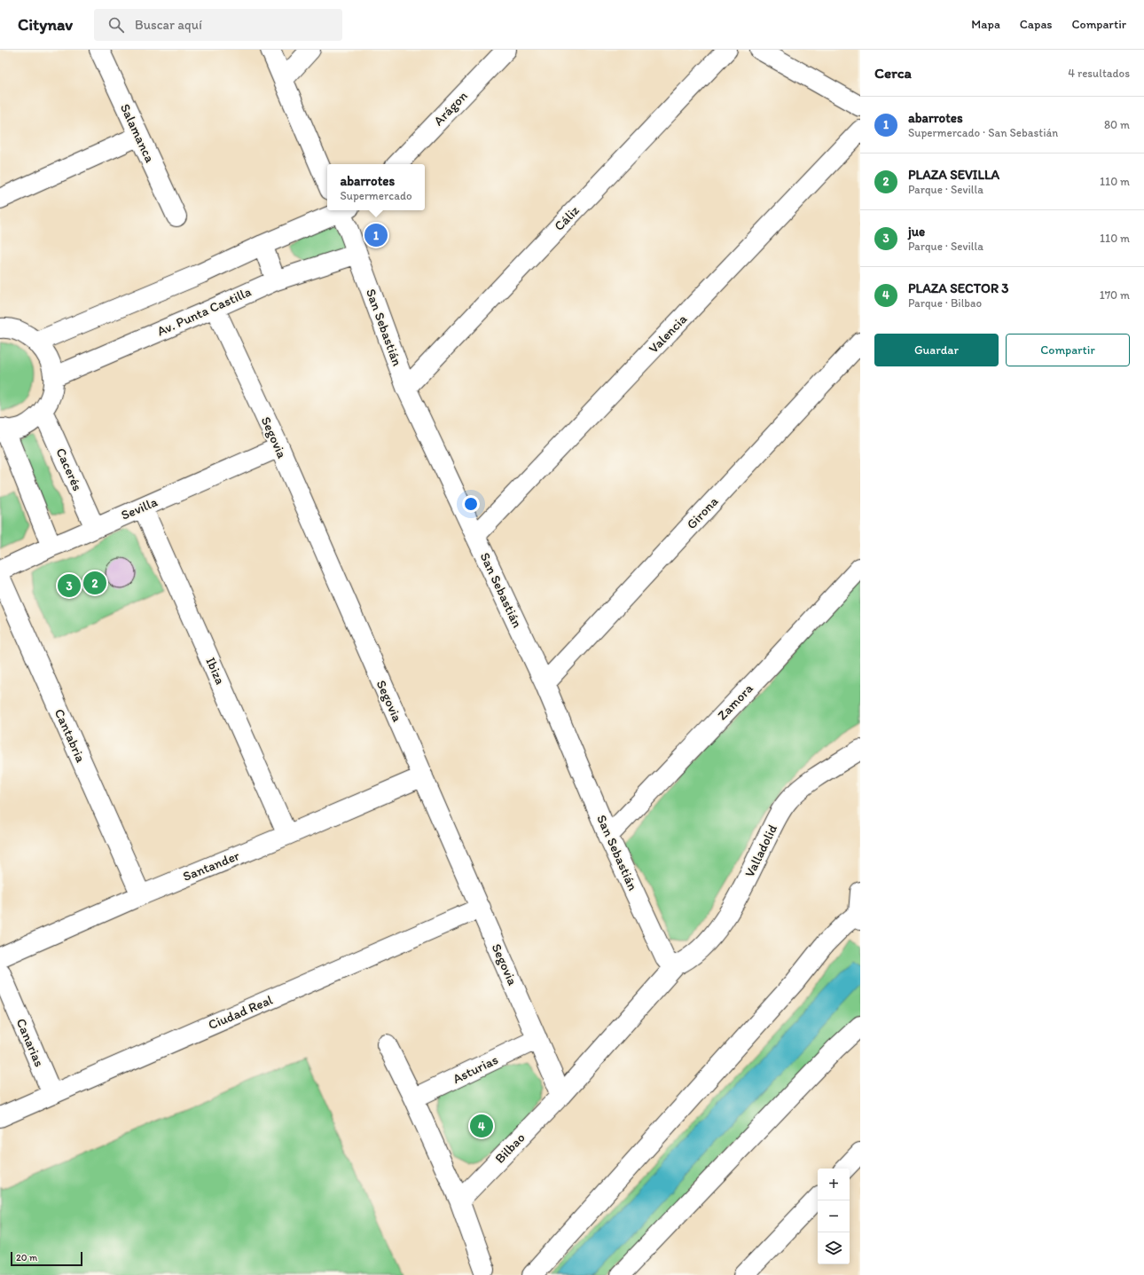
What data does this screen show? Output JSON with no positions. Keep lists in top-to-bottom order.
{
  "streets": {
    "street": [
      "Arágon",
      "Salamanca",
      "Cáliz",
      "Av. Punta Castilla",
      "San Sebastián",
      "Valencia",
      "Segovia",
      "Cacerés",
      "Sevilla",
      "Girona",
      "Ibiza",
      "Zamora",
      "Cantabria",
      "Valladolid",
      "Santander",
      "Ciudad Real",
      "Canarias",
      "Asturias",
      "Bilbao"
    ]
  },
  "crossings": [
    ["Cáliz", "San Sebastián"],
    ["Av. Punta Castilla", "San Sebastián"],
    ["Av. Punta Castilla", "Segovia"],
    ["San Sebastián", "Valencia"],
    ["San Sebastián", "Girona"],
    ["San Sebastián", "Zamora"],
    ["San Sebastián", "Valladolid"],
    ["Segovia", "Sevilla"],
    ["Segovia", "Valladolid"],
    ["Segovia", "Santander"],
    ["Segovia", "Ciudad Real"],
    ["Segovia", "Asturias"],
    ["Segovia", "Bilbao"],
    ["Cacerés", "Sevilla"],
    ["Sevilla", "Ibiza"],
    ["Ibiza", "Santander"],
    ["Cantabria", "Santander"],
    ["Valladolid", "Bilbao"],
    ["Ciudad Real", "Canarias"]
  ],
  "scale_bar": "20 m",
  "page": {
    "header": "Citynav",
    "search": "Buscar aquí",
    "nav": ["Mapa", "Capas", "Compartir"],
    "heading": ["Cerca", "4 resultados"],
    "list": [
      {
        "mark": "1",
        "name": "abarrotes",
        "note": "Supermercado · San Sebastián",
        "value": "80 m"
      },
      {
        "mark": "2",
        "name": "PLAZA SEVILLA",
        "note": "Parque · Sevilla",
        "value": "110 m"
      },
      {
        "mark": "3",
        "name": "jue",
        "note": "Parque · Sevilla",
        "value": "110 m"
      },
      {
        "mark": "4",
        "name": "PLAZA SECTOR 3",
        "note": "Parque · Bilbao",
        "value": "170 m"
      }
    ],
    "popup": ["abarrotes", "Supermercado"],
    "pins": [
      "1",
      "2",
      "3",
      "4"
    ],
    "buttons": ["Guardar", "Compartir"],
    "map_buttons": ["+", "−"],
    "scale": "20 m"
  }
}
